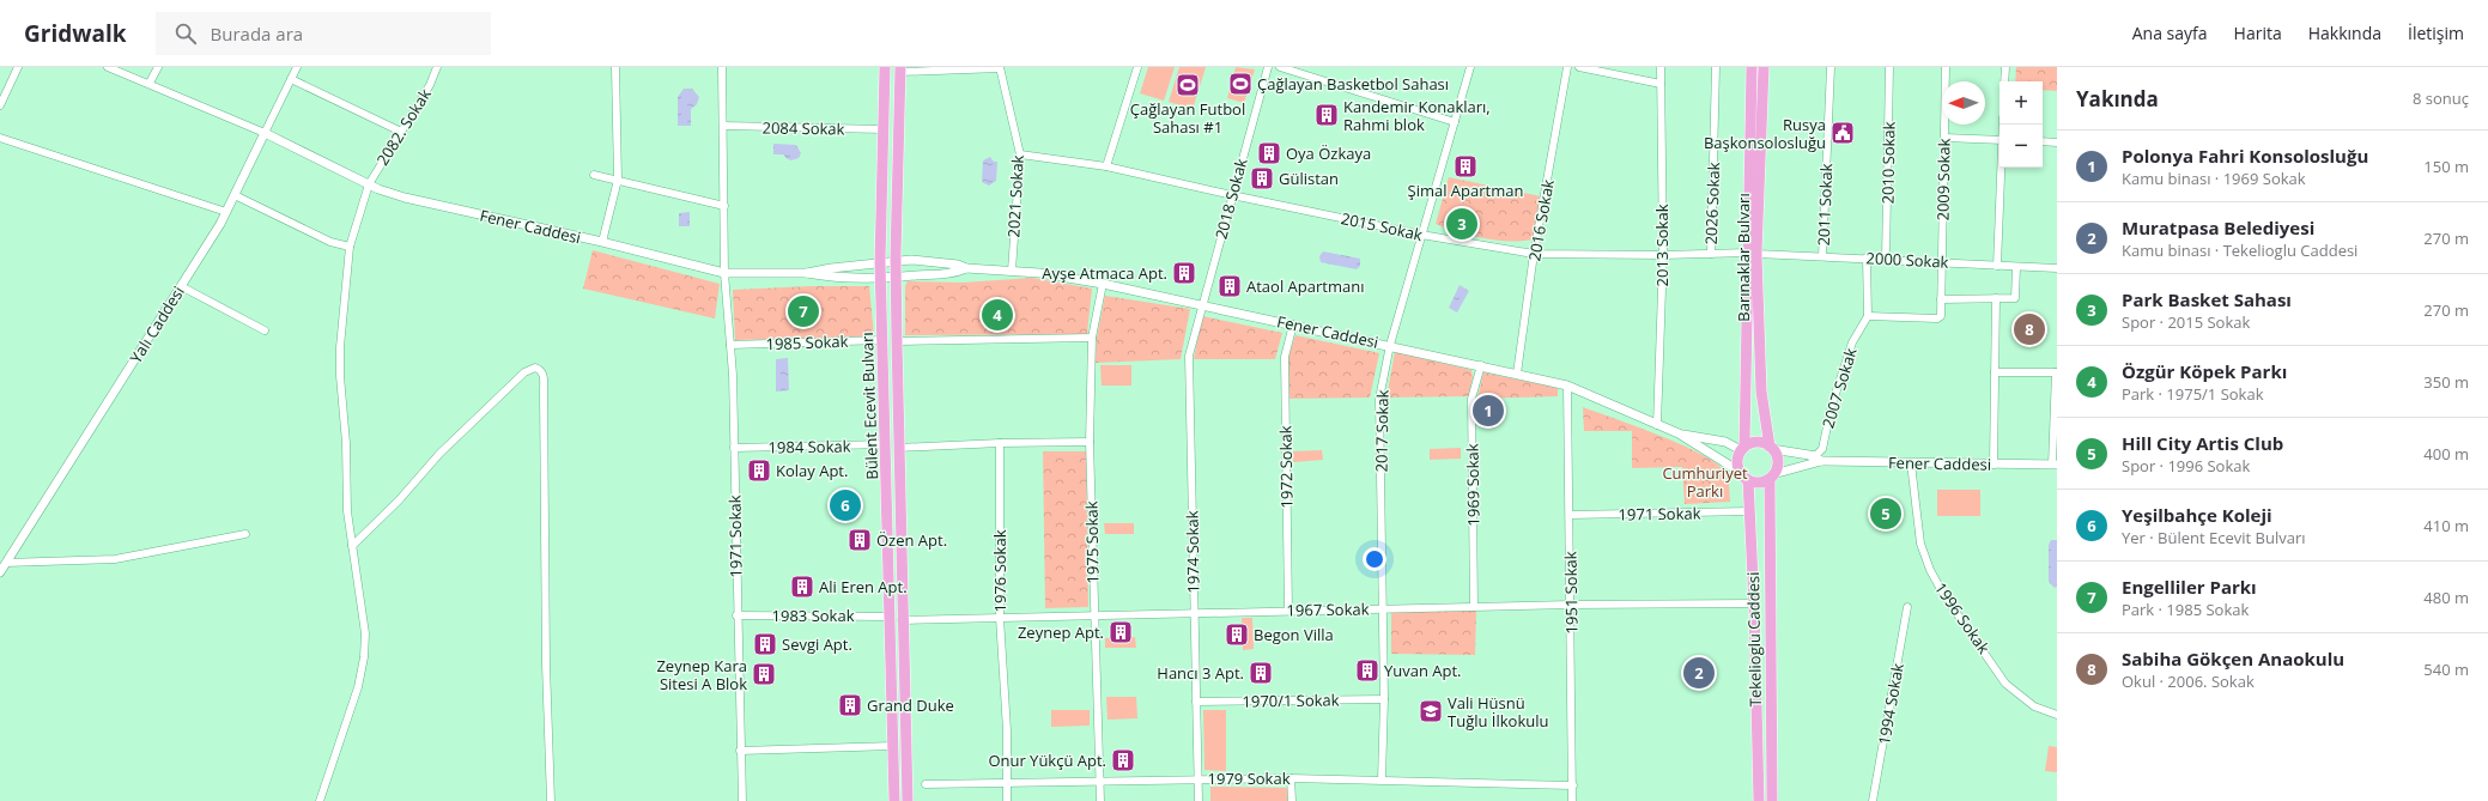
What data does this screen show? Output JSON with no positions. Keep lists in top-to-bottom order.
{
  "streets": {
    "main road": ["Barınaklar Bulvarı", "Bülent Ecevit Bulvarı", "Tekelioglu Caddesi"],
    "street": [
      "2082. Sokak",
      "2084 Sokak",
      "2010 Sokak",
      "2009 Sokak",
      "2021 Sokak",
      "2018 Sokak",
      "2026 Sokak",
      "2011 Sokak",
      "2016 Sokak",
      "Fener Caddesi",
      "2015 Sokak",
      "2013 Sokak",
      "2000 Sokak",
      "Yalı Caddesi",
      "1985 Sokak",
      "2007 Sokak",
      "2017 Sokak",
      "1984 Sokak",
      "1972 Sokak",
      "1969 Sokak",
      "1971 Sokak",
      "1975 Sokak",
      "1974 Sokak",
      "1976 Sokak",
      "1951 Sokak",
      "1967 Sokak",
      "1983 Sokak",
      "1996 Sokak",
      "1970/1 Sokak",
      "1994 Sokak",
      "1979 Sokak"
    ]
  },
  "crossings": [
    ["2082. Sokak", "Fener Caddesi"],
    ["2084 Sokak", "Bülent Ecevit Bulvarı"],
    ["2084 Sokak", "1971 Sokak"],
    ["2010 Sokak", "2000 Sokak"],
    ["2009 Sokak", "2000 Sokak"],
    ["2021 Sokak", "Fener Caddesi"],
    ["2021 Sokak", "2015 Sokak"],
    ["2018 Sokak", "Fener Caddesi"],
    ["2018 Sokak", "2015 Sokak"],
    ["2018 Sokak", "1974 Sokak"],
    ["2026 Sokak", "2015 Sokak"],
    ["2011 Sokak", "2000 Sokak"],
    ["2016 Sokak", "Fener Caddesi"],
    ["2016 Sokak", "2015 Sokak"],
    ["Fener Caddesi", "2013 Sokak"],
    ["Fener Caddesi", "Yalı Caddesi"],
    ["Fener Caddesi", "Bülent Ecevit Bulvarı"],
    ["Fener Caddesi", "2017 Sokak"],
    ["Fener Caddesi", "1972 Sokak"],
    ["Fener Caddesi", "1969 Sokak"],
    ["Fener Caddesi", "1971 Sokak"],
    ["Fener Caddesi", "1975 Sokak"],
    ["Fener Caddesi", "1974 Sokak"],
    ["Fener Caddesi", "1951 Sokak"],
    ["Fener Caddesi", "1996 Sokak"],
    ["2015 Sokak", "2013 Sokak"],
    ["2015 Sokak", "Barınaklar Bulvarı"],
    ["2015 Sokak", "2000 Sokak"],
    ["2015 Sokak", "2017 Sokak"],
    ["Barınaklar Bulvarı", "2000 Sokak"],
    ["Barınaklar Bulvarı", "Tekelioglu Caddesi"],
    ["1985 Sokak", "Bülent Ecevit Bulvarı"],
    ["1985 Sokak", "1971 Sokak"],
    ["Bülent Ecevit Bulvarı", "1984 Sokak"],
    ["Bülent Ecevit Bulvarı", "1967 Sokak"],
    ["Bülent Ecevit Bulvarı", "1983 Sokak"],
    ["2017 Sokak", "1967 Sokak"],
    ["2017 Sokak", "1970/1 Sokak"],
    ["2017 Sokak", "1979 Sokak"],
    ["1984 Sokak", "1971 Sokak"],
    ["1972 Sokak", "1967 Sokak"],
    ["1969 Sokak", "1967 Sokak"],
    ["1971 Sokak", "1951 Sokak"],
    ["1971 Sokak", "1983 Sokak"],
    ["1971 Sokak", "Tekelioglu Caddesi"],
    ["1975 Sokak", "1967 Sokak"],
    ["1975 Sokak", "1979 Sokak"],
    ["1974 Sokak", "1967 Sokak"],
    ["1974 Sokak", "1970/1 Sokak"],
    ["1974 Sokak", "1979 Sokak"],
    ["1976 Sokak", "1967 Sokak"],
    ["1976 Sokak", "1979 Sokak"],
    ["1951 Sokak", "1967 Sokak"],
    ["1951 Sokak", "1979 Sokak"],
    ["1967 Sokak", "Tekelioglu Caddesi"]
  ],
  "parks": ["Cumhuriyet Parkı"],
  "places": {
    "sports": ["Çağlayan Basketbol Sahası", "Çağlayan Futbol Sahası #1"],
    "building": [
      "Kandemir Konakları, Rahmi blok",
      "Oya Özkaya",
      "Şimal Apartman",
      "Gülistan",
      "Ayşe Atmaca Apt.",
      "Ataol Apartmanı",
      "Kolay Apt.",
      "Özen Apt.",
      "Ali Eren Apt.",
      "Zeynep Apt.",
      "Begon Villa",
      "Sevgi Apt.",
      "Yuvan Apt.",
      "Hancı 3 Apt.",
      "Zeynep Kara Sitesi A Blok",
      "Grand Duke",
      "Onur Yükçü Apt."
    ],
    "public building": ["Rusya Başkonsolosluğu"],
    "school or university": ["Vali Hüsnü Tuğlu İlkokulu"]
  },
  "north": "left",
  "page": {
    "header": "Gridwalk",
    "search": "Burada ara",
    "nav": [
      "Ana sayfa",
      "Harita",
      "Hakkında",
      "İletişim"
    ],
    "heading": ["Yakında", "8 sonuç"],
    "map_buttons": ["+", "−"],
    "list": [
      {
        "mark": "1",
        "name": "Polonya Fahri Konsolosluğu",
        "note": "Kamu binası · 1969 Sokak",
        "value": "150 m"
      },
      {
        "mark": "2",
        "name": "Muratpasa Belediyesi",
        "note": "Kamu binası · Tekelioglu Caddesi",
        "value": "270 m"
      },
      {
        "mark": "3",
        "name": "Park Basket Sahası",
        "note": "Spor · 2015 Sokak",
        "value": "270 m"
      },
      {
        "mark": "4",
        "name": "Özgür Köpek Parkı",
        "note": "Park · 1975/1 Sokak",
        "value": "350 m"
      },
      {
        "mark": "5",
        "name": "Hill City Artis Club",
        "note": "Spor · 1996 Sokak",
        "value": "400 m"
      },
      {
        "mark": "6",
        "name": "Yeşilbahçe Koleji",
        "note": "Yer · Bülent Ecevit Bulvarı",
        "value": "410 m"
      },
      {
        "mark": "7",
        "name": "Engelliler Parkı",
        "note": "Park · 1985 Sokak",
        "value": "480 m"
      },
      {
        "mark": "8",
        "name": "Sabiha Gökçen Anaokulu",
        "note": "Okul · 2006. Sokak",
        "value": "540 m"
      }
    ],
    "pins": [
      "3",
      "7",
      "4",
      "8",
      "1",
      "6",
      "5",
      "2"
    ]
  }
}
